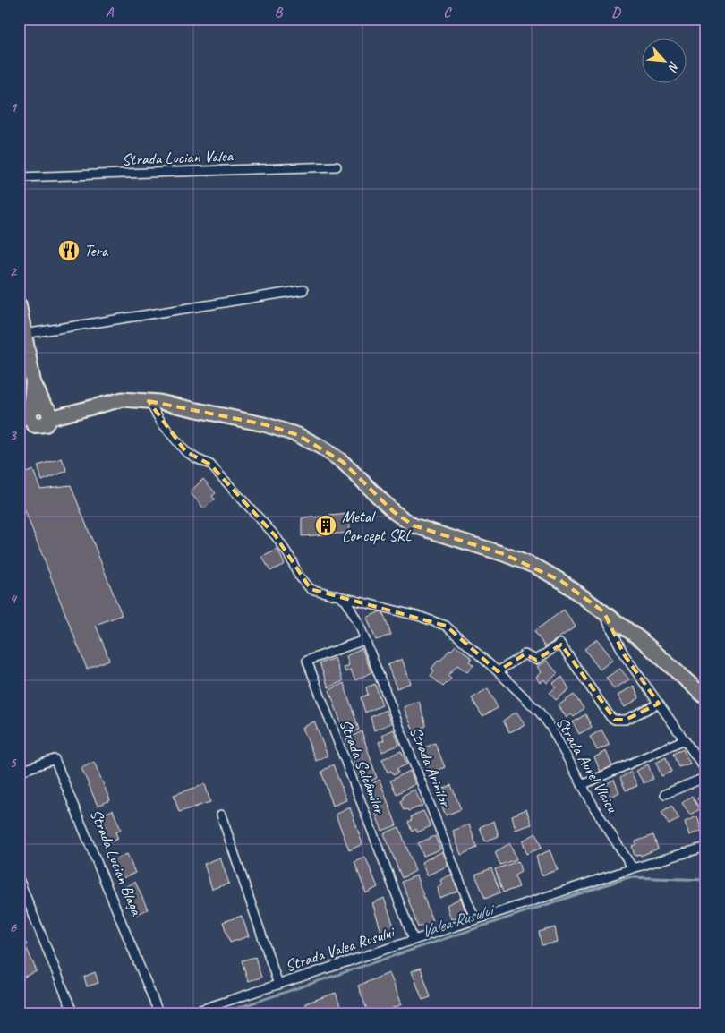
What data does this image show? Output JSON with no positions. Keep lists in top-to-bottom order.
{
  "streets": {
    "street": [
      "Strada Lucian Valea",
      "Strada Aurel Vlaicu",
      "Strada Salcâmilor",
      "Strada Arinilor",
      "Strada Lucian Blaga",
      "Strada Valea Rusului"
    ]
  },
  "crossings": [
    ["Strada Aurel Vlaicu", "Strada Arinilor"],
    ["Strada Aurel Vlaicu", "Strada Valea Rusului"],
    ["Strada Salcâmilor", "Strada Arinilor"],
    ["Strada Salcâmilor", "Strada Valea Rusului"],
    ["Strada Arinilor", "Strada Valea Rusului"]
  ],
  "water": ["Valea Rusului"],
  "places": {
    "restaurant": ["Tera"],
    "building": ["Metal Concept SRL"]
  },
  "north": "bottom right",
  "grid": {
    "columns": [
      "A",
      "B",
      "C",
      "D"
    ],
    "rows": [
      "1",
      "2",
      "3",
      "4",
      "5",
      "6"
    ]
  }
}
